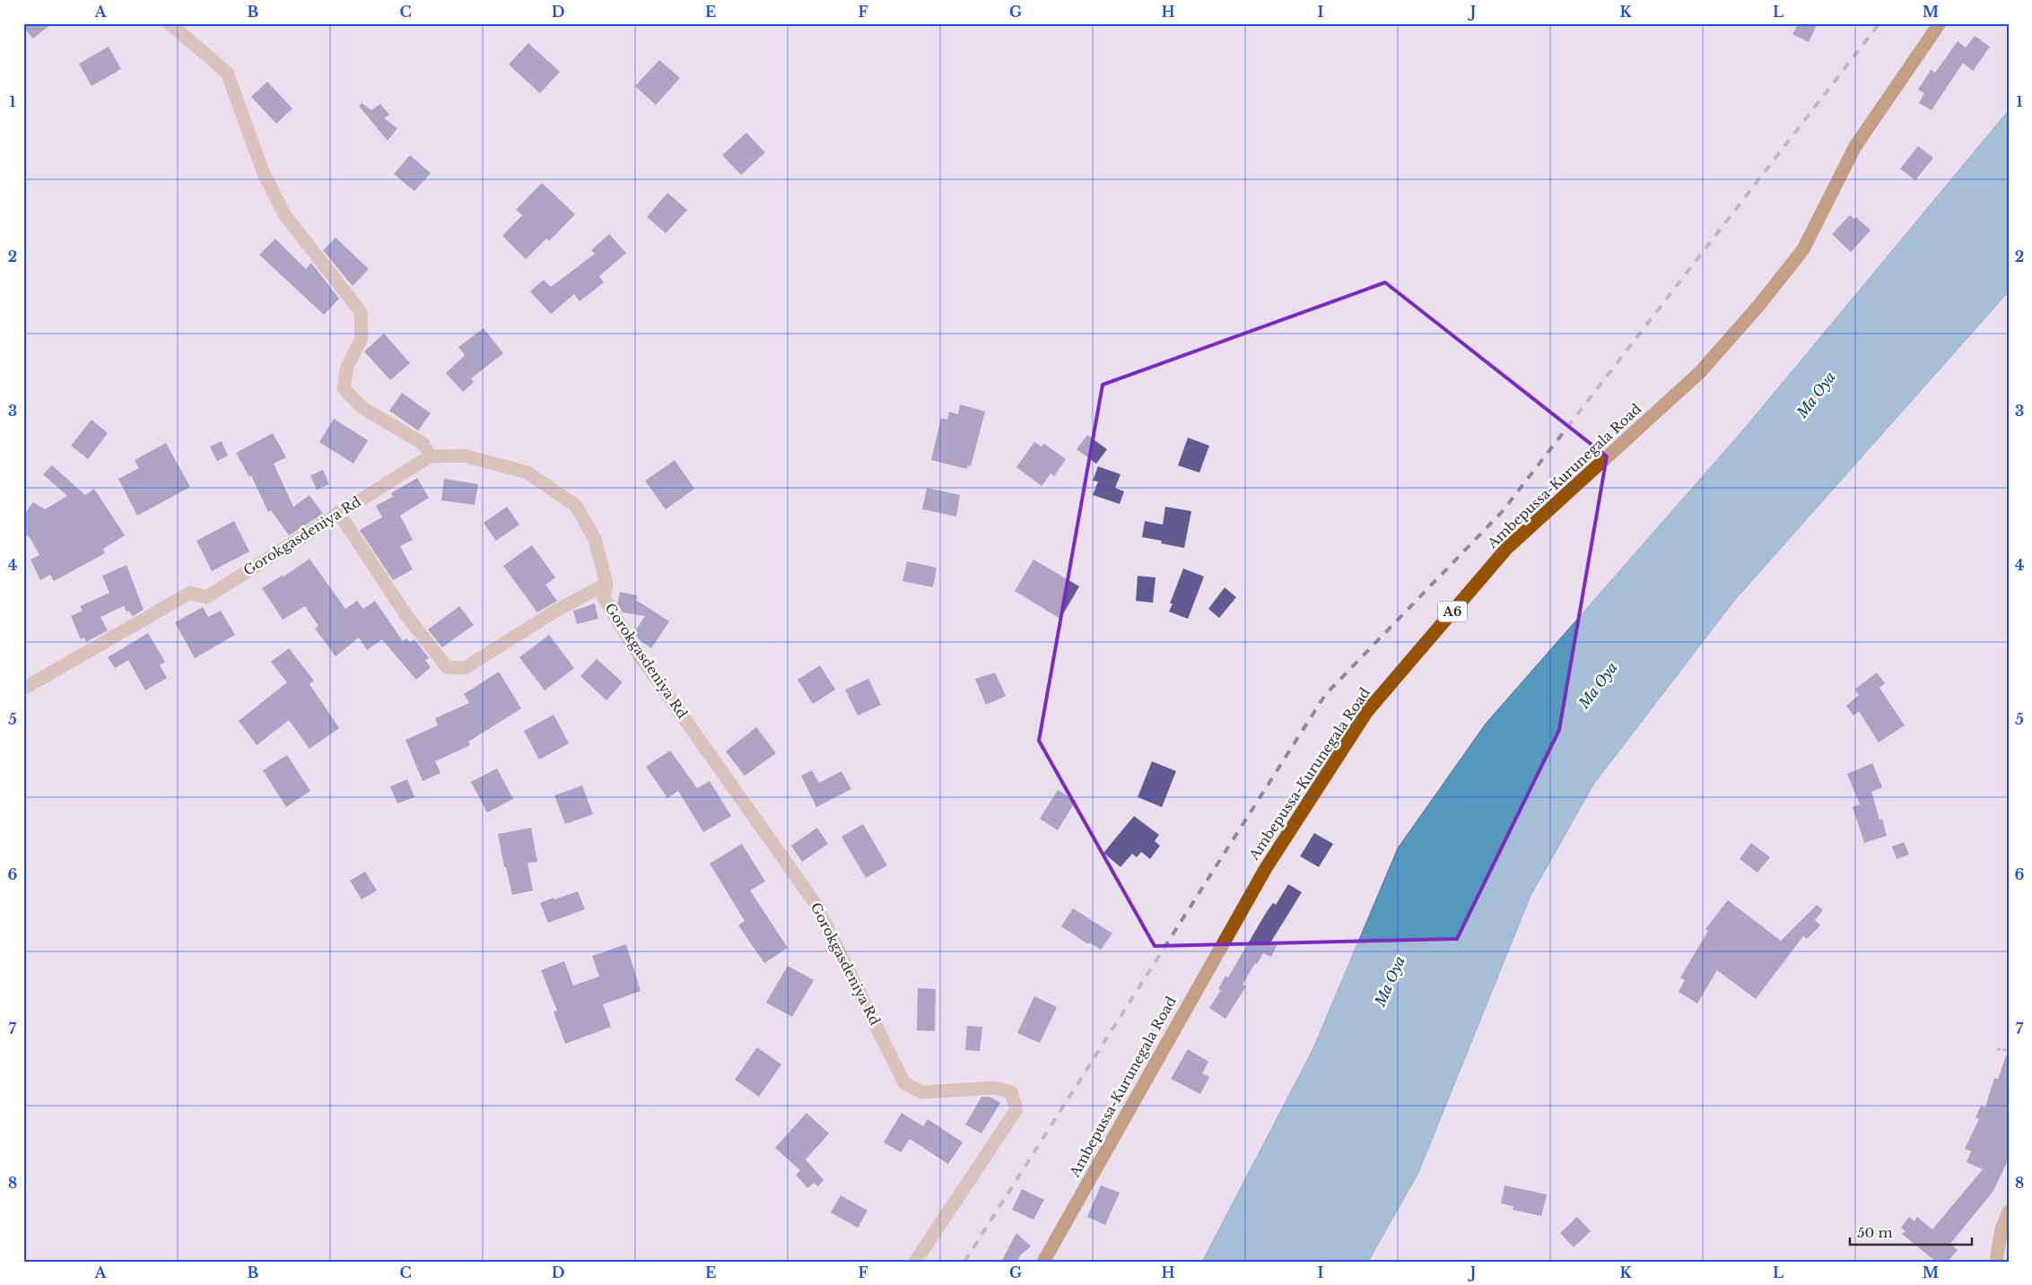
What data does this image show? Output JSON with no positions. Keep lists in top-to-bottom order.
{
  "streets": {
    "highway": ["Ambepussa-Kurunegala Road", "A6"],
    "street": ["Gorokgasdeniya Rd"]
  },
  "water": ["Ma Oya"],
  "scale_bar": "50 m",
  "grid": {
    "columns": [
      "A",
      "B",
      "C",
      "D",
      "E",
      "F",
      "G",
      "H",
      "I",
      "J",
      "K",
      "L",
      "M"
    ],
    "rows": [
      "1",
      "2",
      "3",
      "4",
      "5",
      "6",
      "7",
      "8"
    ]
  }
}
